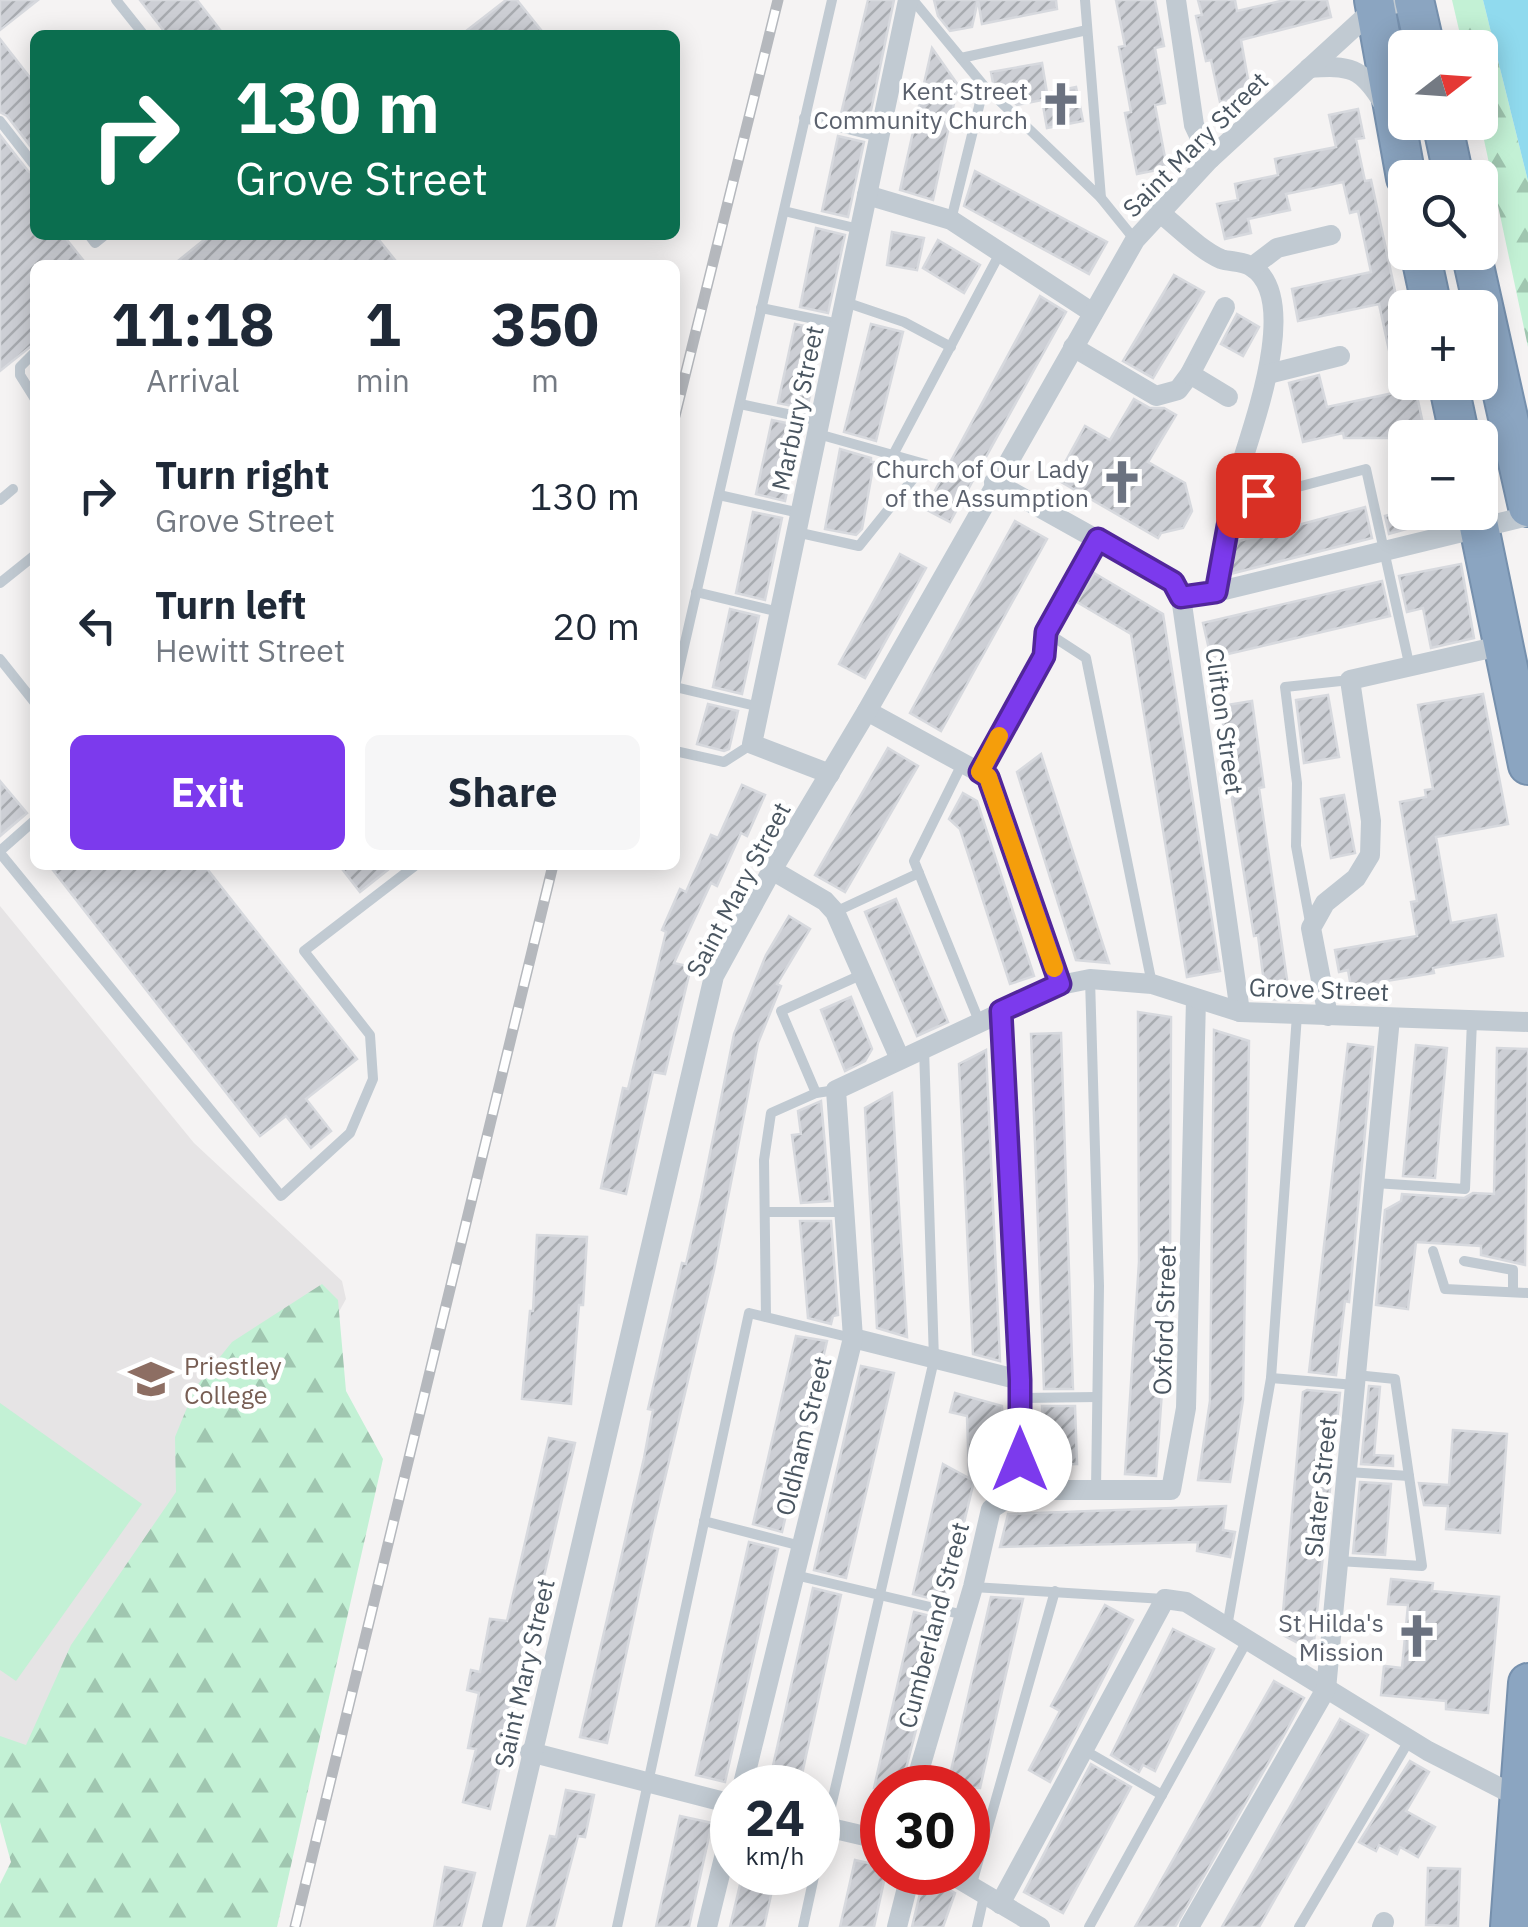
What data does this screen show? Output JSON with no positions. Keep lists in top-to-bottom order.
{
  "streets": {
    "street": [
      "Saint Mary Street",
      "Marbury Street",
      "Clifton Street",
      "Grove Street",
      "Oxford Street",
      "Oldham Street",
      "Slater Street",
      "Cumberland Street"
    ]
  },
  "crossings": [
    ["Clifton Street", "Grove Street"],
    ["Grove Street", "Oxford Street"],
    ["Grove Street", "Oldham Street"],
    ["Grove Street", "Slater Street"],
    ["Oxford Street", "Cumberland Street"]
  ],
  "places": {
    "church": ["Kent Street Community Church", "Church of Our Lady of the Assumption", "St Hilda's Mission"],
    "school or university": ["Priestley College"]
  },
  "north": "right",
  "page": {
    "map_buttons": ["+", "−"],
    "turn": ["130 m", "Grove Street"],
    "eta": [
      "11:18",
      "Arrival",
      "1",
      "min",
      "350",
      "m"
    ],
    "list": [
      {
        "name": "Turn right",
        "note": "Grove Street",
        "value": "130 m"
      },
      {
        "name": "Turn left",
        "note": "Hewitt Street",
        "value": "20 m"
      }
    ],
    "buttons": ["Exit", "Share"],
    "speed": "24 km/h",
    "limit": "30"
  }
}
